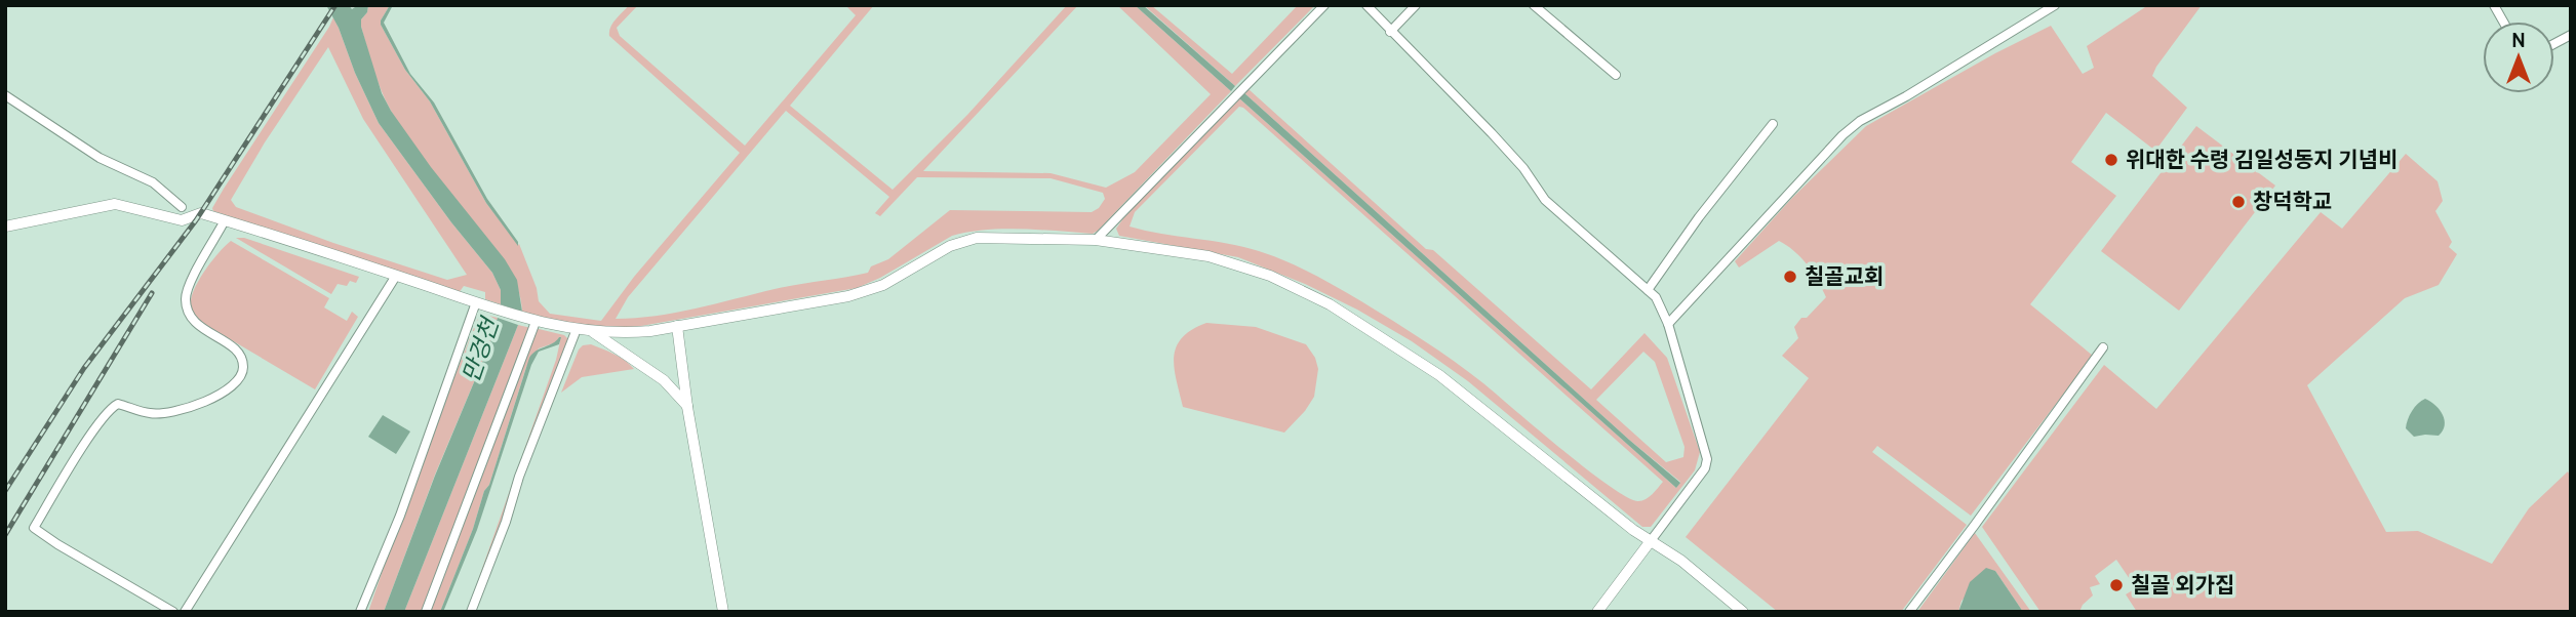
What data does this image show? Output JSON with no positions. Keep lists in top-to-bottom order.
{
  "water": ["만겅천"],
  "places": [
    "위대한 수령 김일성동지 기념비",
    "창덕학교",
    "칠골교회",
    "칠골 외가집"
  ],
  "north": "top"
}
